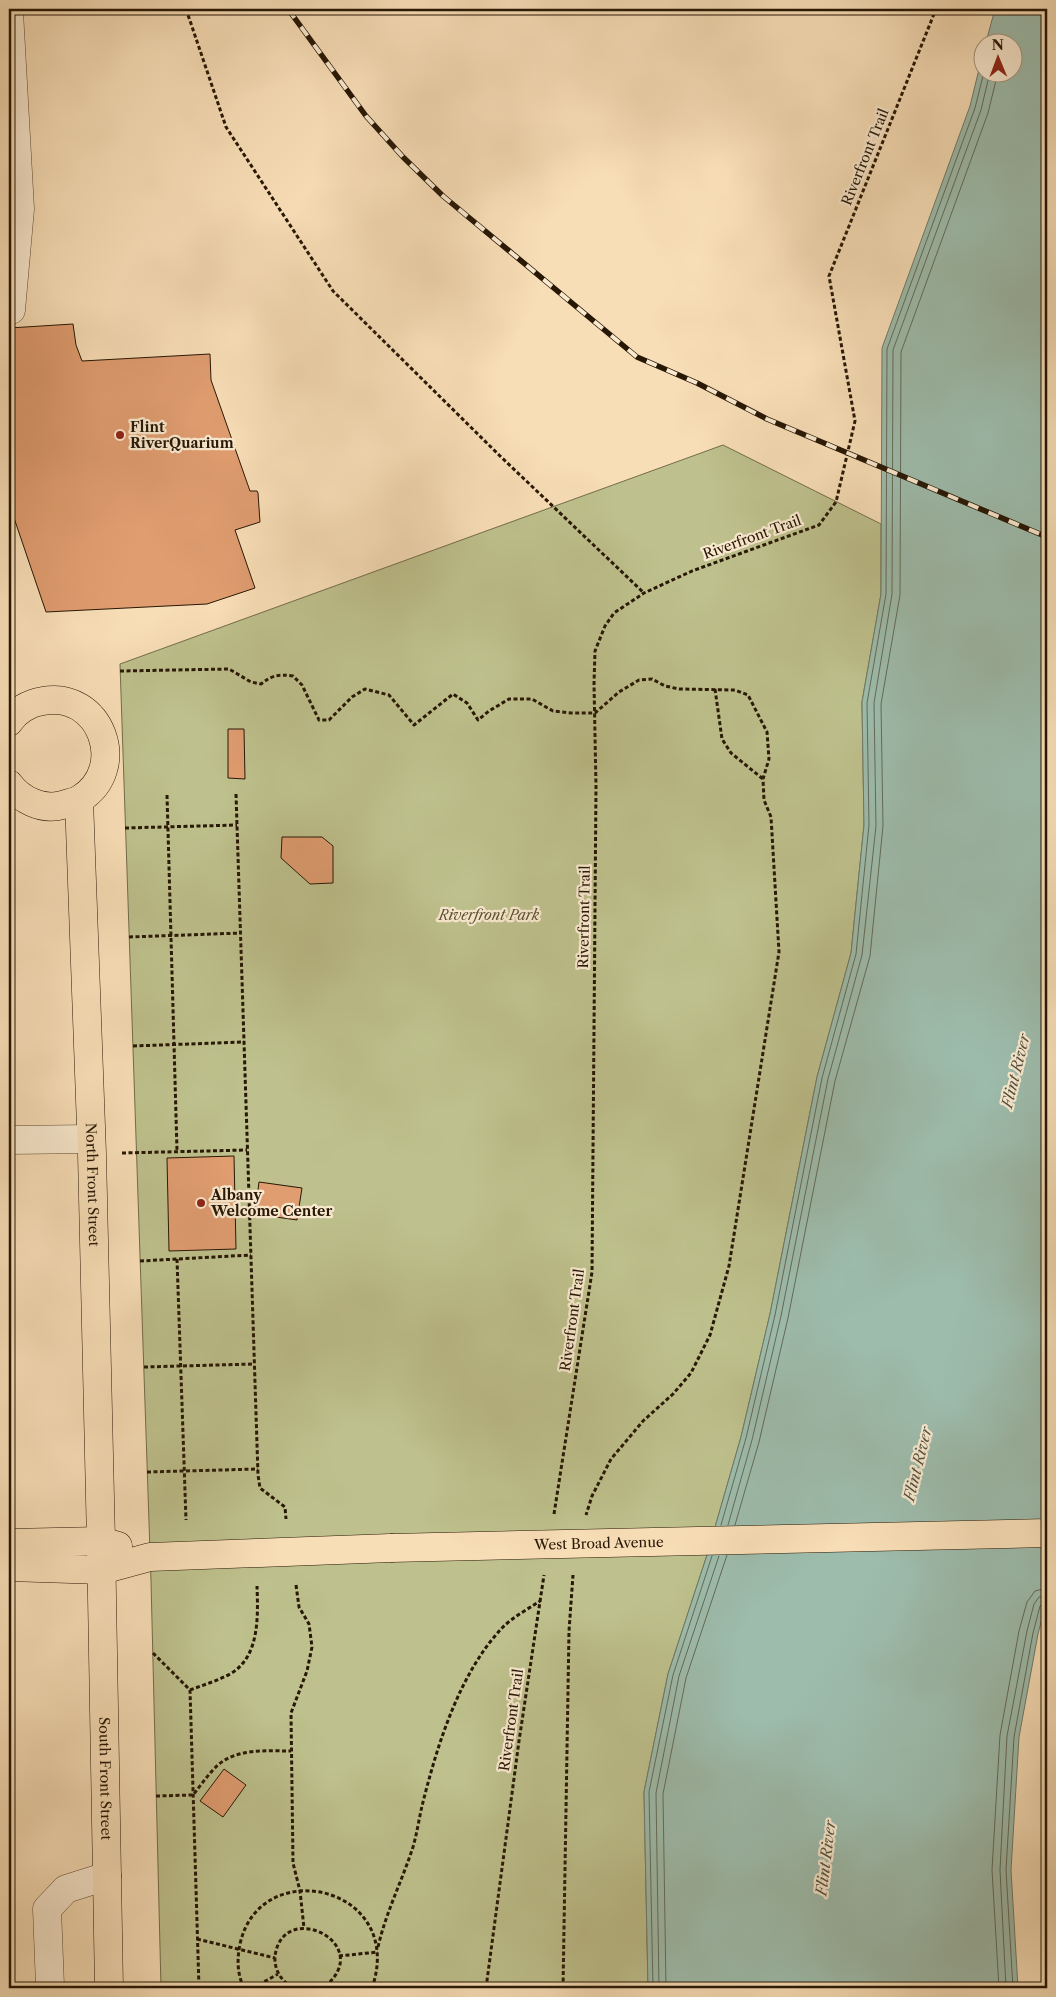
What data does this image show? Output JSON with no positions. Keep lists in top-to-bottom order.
{
  "streets": {
    "main road": ["North Front Street", "West Broad Avenue", "South Front Street"],
    "path": ["Riverfront Trail"]
  },
  "crossings": [
    ["North Front Street", "West Broad Avenue"],
    ["North Front Street", "South Front Street"],
    ["West Broad Avenue", "South Front Street"]
  ],
  "water": ["Flint River"],
  "parks": ["Riverfront Park"],
  "places": ["Flint RiverQuarium", "Albany Welcome Center"],
  "north": "top"
}
